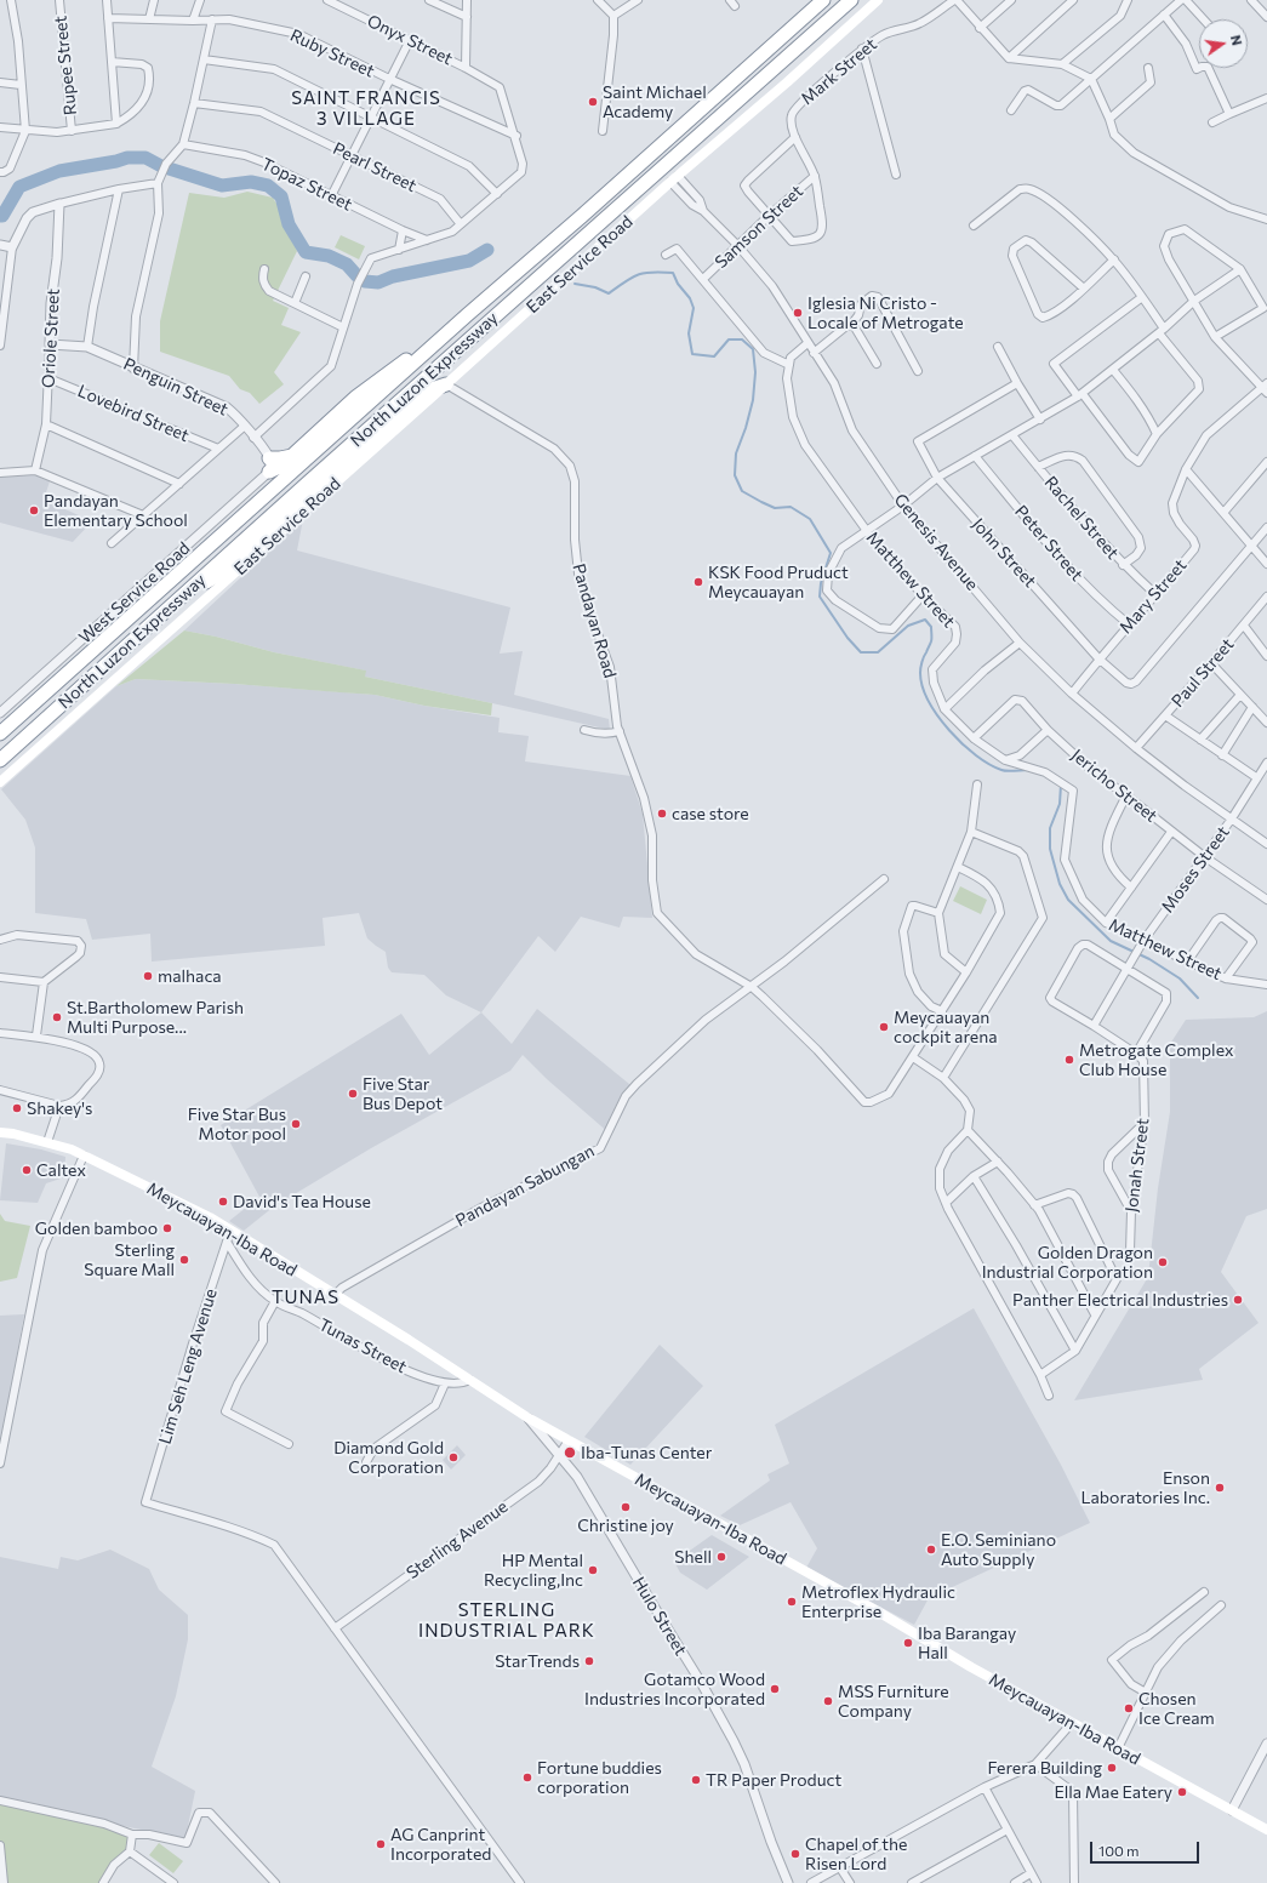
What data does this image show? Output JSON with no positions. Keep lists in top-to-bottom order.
{
  "streets": {
    "highway": ["North Luzon Expressway"],
    "main road": ["East Service Road", "Meycauayan-Iba Road"],
    "street": [
      "Onyx Street",
      "Ruby Street",
      "Rupee Street",
      "Mark Street",
      "Pearl Street",
      "Topaz Street",
      "Samson Street",
      "Oriole Street",
      "Penguin Street",
      "Lovebird Street",
      "Rachel Street",
      "Genesis Avenue",
      "Peter Street",
      "John Street",
      "Matthew Street",
      "West Service Road",
      "Mary Street",
      "Pandayan Road",
      "Paul Street",
      "Jericho Street",
      "Moses Street",
      "Jonah Street",
      "Pandayan Sabungan",
      "Tunas Street",
      "Lim Seh Leng Avenue",
      "Sterling Avenue",
      "Hulo Street"
    ]
  },
  "crossings": [
    ["Onyx Street", "Ruby Street"],
    ["Mark Street", "Samson Street"],
    ["Samson Street", "Genesis Avenue"],
    ["East Service Road", "Genesis Avenue"],
    ["East Service Road", "Pandayan Road"],
    ["Oriole Street", "Penguin Street"],
    ["Oriole Street", "Lovebird Street"],
    ["Rachel Street", "Mary Street"],
    ["Genesis Avenue", "Mary Street"],
    ["Genesis Avenue", "Paul Street"],
    ["Genesis Avenue", "Moses Street"],
    ["Peter Street", "Mary Street"],
    ["John Street", "Mary Street"],
    ["Matthew Street", "Jericho Street"],
    ["Matthew Street", "Moses Street"],
    ["Pandayan Road", "Pandayan Sabungan"],
    ["Jericho Street", "Moses Street"],
    ["Pandayan Sabungan", "Meycauayan-Iba Road"],
    ["Meycauayan-Iba Road", "Tunas Street"],
    ["Meycauayan-Iba Road", "Lim Seh Leng Avenue"],
    ["Meycauayan-Iba Road", "Sterling Avenue"],
    ["Meycauayan-Iba Road", "Hulo Street"],
    ["Tunas Street", "Lim Seh Leng Avenue"],
    ["Lim Seh Leng Avenue", "Sterling Avenue"],
    ["Sterling Avenue", "Hulo Street"]
  ],
  "districts": ["SAINT FRANCIS 3 VILLAGE", "TUNAS", "STERLING INDUSTRIAL PARK"],
  "places": [
    "Saint Michael Academy",
    "Iglesia Ni Cristo - Locale of Metrogate",
    "Pandayan Elementary School",
    "KSK Food Pruduct Meycauayan",
    "case store",
    "malhaca",
    "St.Bartholomew Parish Multi Purpose...",
    "Meycauayan cockpit arena",
    "Metrogate Complex Club House",
    "Five Star Bus Depot",
    "Shakey's",
    "Five Star Bus Motor pool",
    "Caltex",
    "David's Tea House",
    "Golden bamboo",
    "Sterling Square Mall",
    "Golden Dragon Industrial Corporation",
    "Panther Electrical Industries",
    "Iba-Tunas Center",
    "Diamond Gold Corporation",
    "Enson Laboratories Inc.",
    "Christine joy",
    "E.O. Seminiano Auto Supply",
    "Shell",
    "HP Mental Recycling,Inc",
    "Metroflex Hydraulic Enterprise",
    "Iba Barangay Hall",
    "StarTrends",
    "Gotamco Wood Industries Incorporated",
    "MSS Furniture Company",
    "Chosen Ice Cream",
    "Ferera Building",
    "Fortune buddies corporation",
    "TR Paper Product",
    "Ella Mae Eatery",
    "AG Canprint Incorporated",
    "Chapel of the Risen Lord"
  ],
  "scale_bar": "100 m",
  "north": "right"
}
